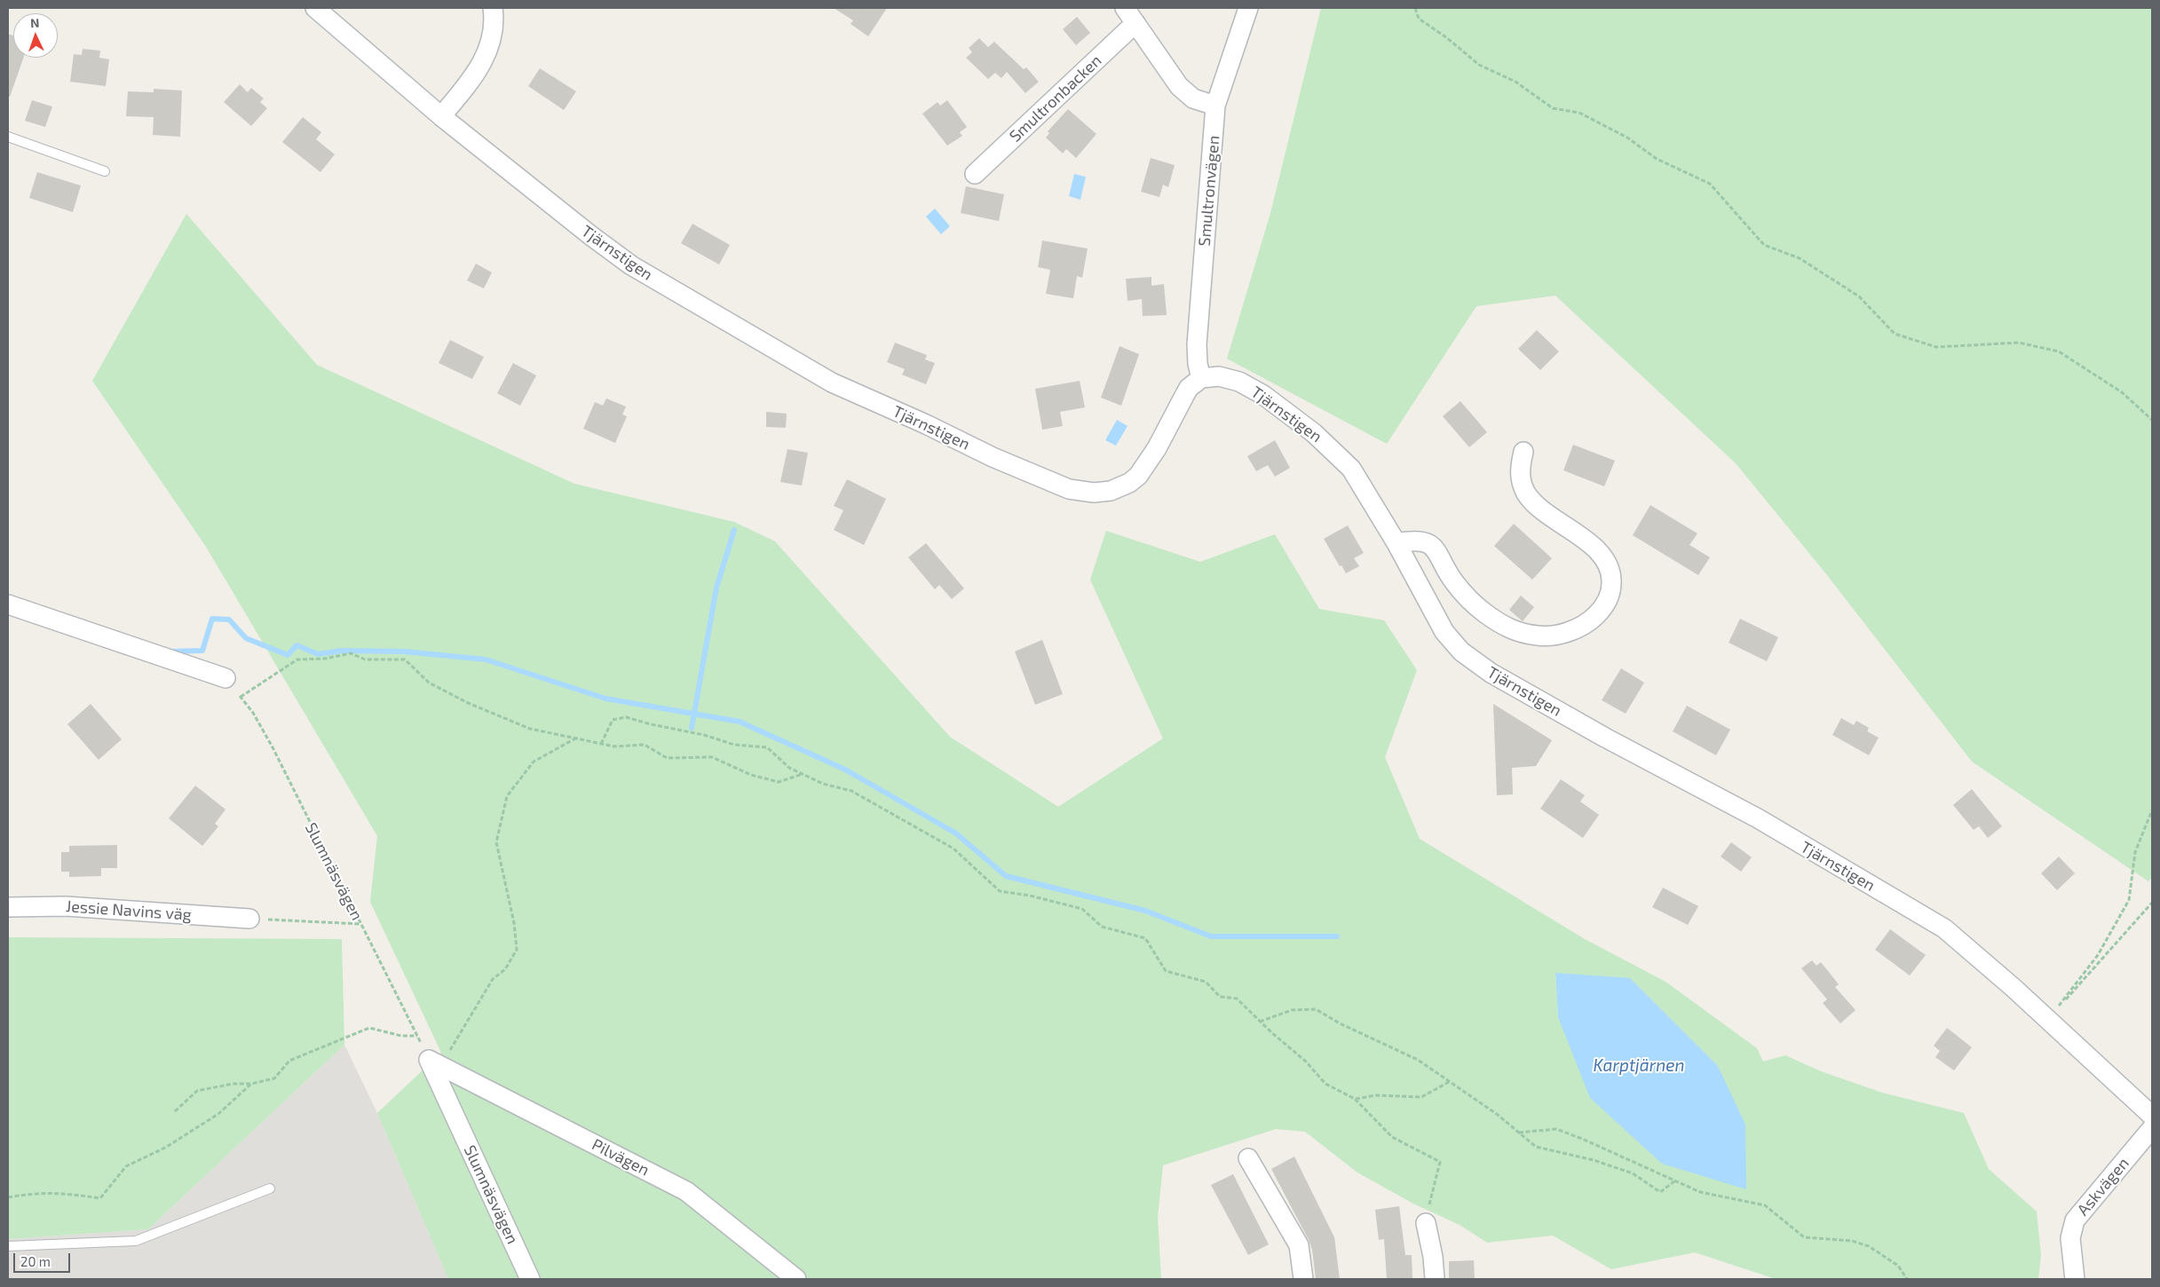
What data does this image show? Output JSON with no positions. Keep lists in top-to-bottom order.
{
  "streets": {
    "street": [
      "Smultronbacken",
      "Smultronvägen",
      "Tjärnstigen",
      "Slumnäsvägen",
      "Jessie Navins väg",
      "Pilvägen",
      "Askvägen"
    ]
  },
  "crossings": [
    ["Smultronbacken", "Smultronvägen"],
    ["Smultronvägen", "Tjärnstigen"],
    ["Slumnäsvägen", "Pilvägen"]
  ],
  "water": ["Karptjärnen"],
  "scale_bar": "20 m",
  "north": "top"
}
